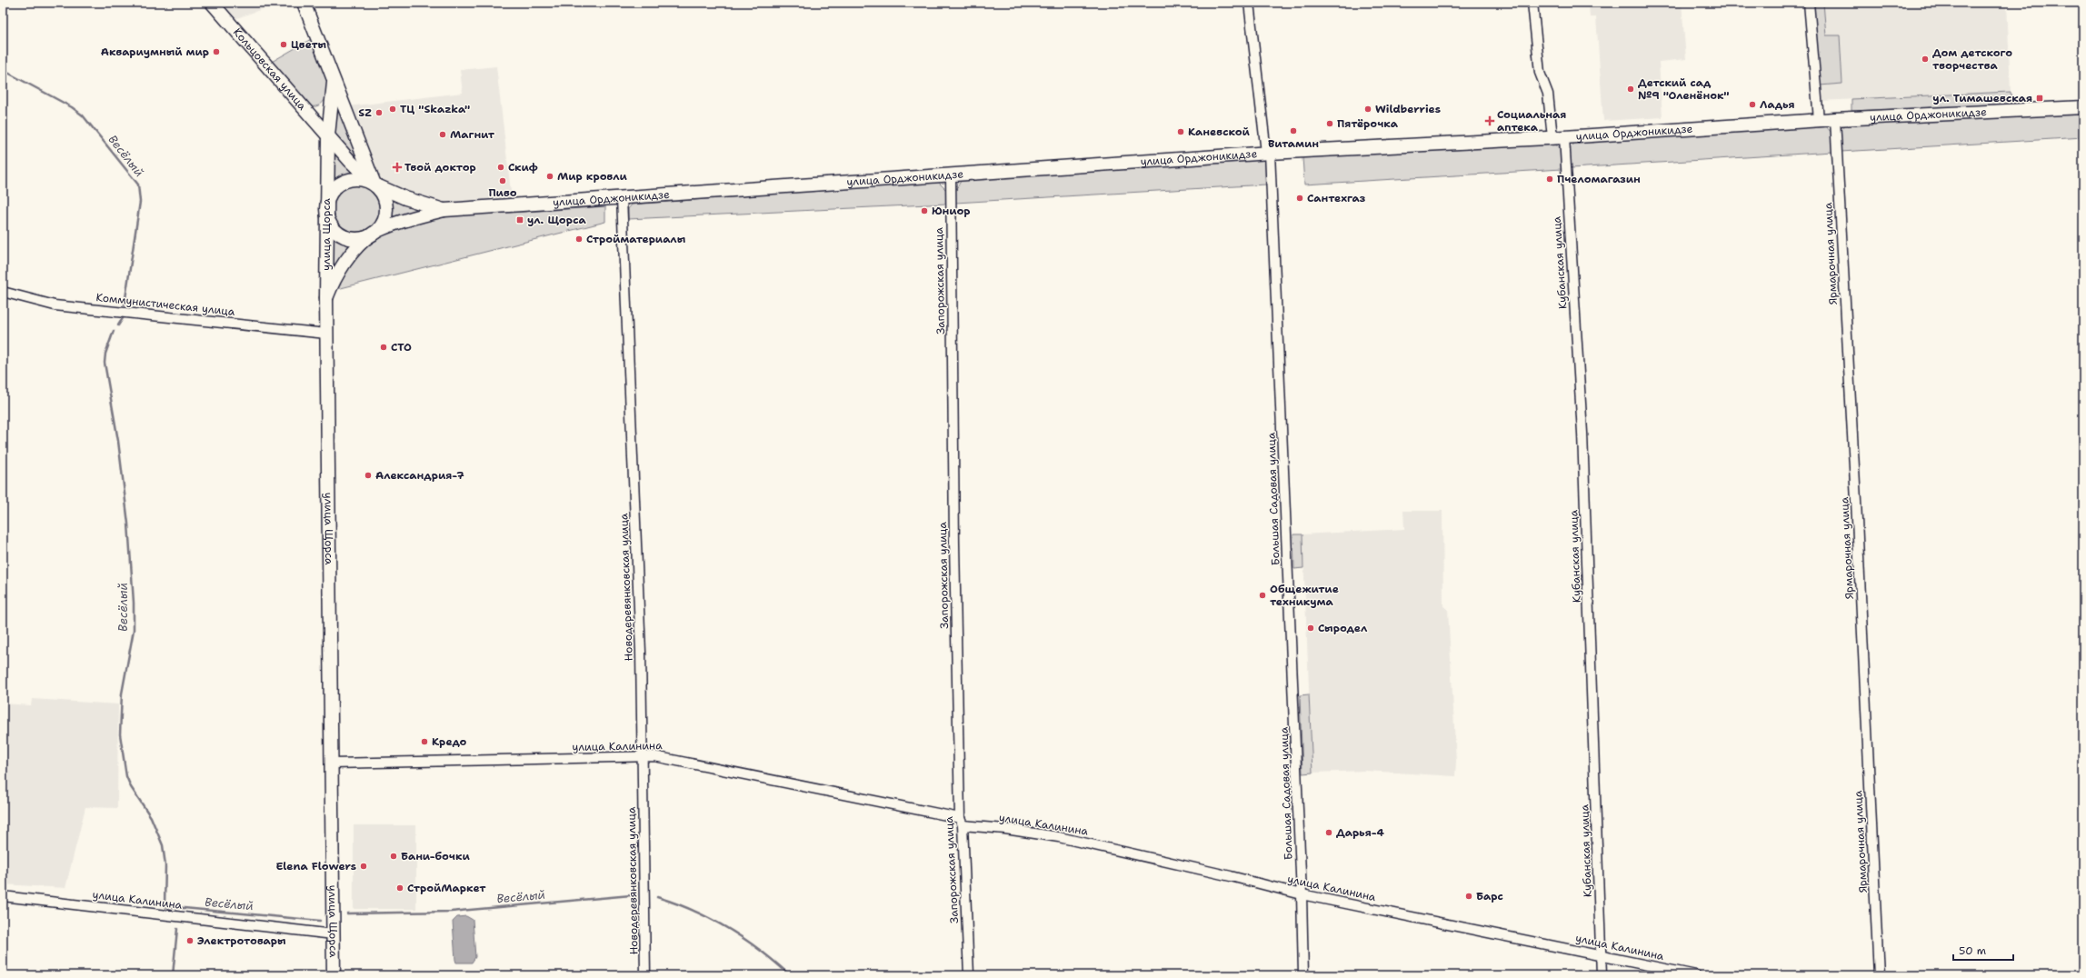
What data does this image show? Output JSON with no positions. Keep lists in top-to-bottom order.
{
  "streets": {
    "main road": ["Кольцовская улица", "улица Орджоникидзе", "улица Щорса"],
    "street": [
      "Ярмарочная улица",
      "Кубанская улица",
      "Запорожская улица",
      "Коммунистическая улица",
      "Большая Садовая улица",
      "Новодеревянковская улица",
      "улица Калинина"
    ]
  },
  "crossings": [
    ["Кольцовская улица", "улица Щорса"],
    ["улица Орджоникидзе", "Ярмарочная улица"],
    ["улица Орджоникидзе", "Кубанская улица"],
    ["улица Орджоникидзе", "Запорожская улица"],
    ["улица Орджоникидзе", "Большая Садовая улица"],
    ["улица Орджоникидзе", "Новодеревянковская улица"],
    ["улица Щорса", "Коммунистическая улица"],
    ["улица Щорса", "улица Калинина"],
    ["Кубанская улица", "улица Калинина"],
    ["Запорожская улица", "улица Калинина"],
    ["Большая Садовая улица", "улица Калинина"],
    ["Новодеревянковская улица", "улица Калинина"]
  ],
  "water": ["Весёлый"],
  "places": {
    "other": [
      "Цветы",
      "Аквариумный мир",
      "Дом детского творчества",
      "Детский сад №9 \"Оленёнок\"",
      "Ладья",
      "ТЦ \"Skazka\"",
      "Wildberries",
      "SZ",
      "Пятёрочка",
      "Витамин",
      "Каневской",
      "Магнит",
      "Скиф",
      "Мир кровли",
      "Пчеломагазин",
      "Пиво",
      "Сантехгаз",
      "Юниор",
      "Стройматериалы",
      "СТО",
      "Александрия-7",
      "Общежитие техникума",
      "Сыродел",
      "Кредо",
      "Дарья-4",
      "Бани-бочки",
      "Elena Flowers",
      "СтройМаркет",
      "Барс",
      "Электротовары"
    ],
    "transit": ["ул. Тимашевская", "ул. Щорса"],
    "health": ["Социальная аптека", "Твой доктор"]
  },
  "scale_bar": "50 m"
}
